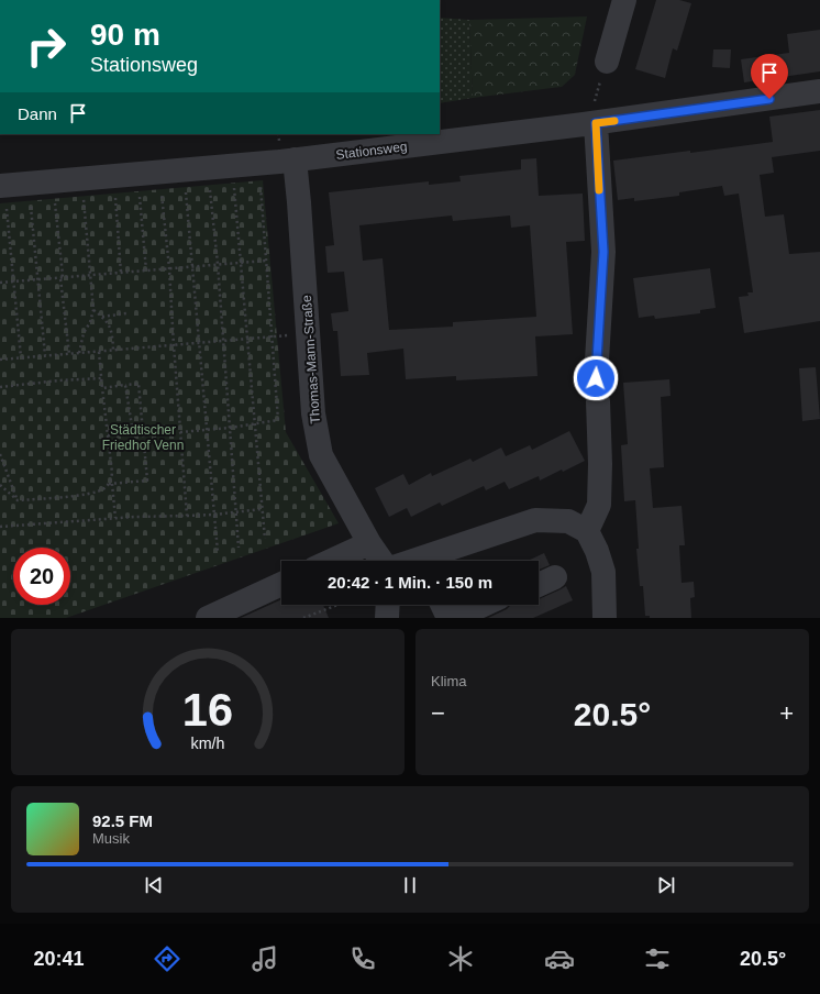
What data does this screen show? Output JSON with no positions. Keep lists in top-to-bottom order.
{
  "streets": {
    "street": ["Stationsweg", "Thomas-Mann-Straße"]
  },
  "crossings": [
    ["Stationsweg", "Thomas-Mann-Straße"]
  ],
  "parks": ["Städtischer Friedhof Venn"],
  "page": {
    "turn": ["90 m", "Stationsweg"],
    "then": "Dann",
    "limit": "20",
    "trip": "20:42 · 1 Min. · 150 m",
    "tile": "Klima",
    "heat": ["−", "20.5°", "+"],
    "song": ["92.5 FM", "Musik"],
    "tabs": ["20:41", "20.5°"],
    "gauge": ["16", "km/h"]
  }
}
